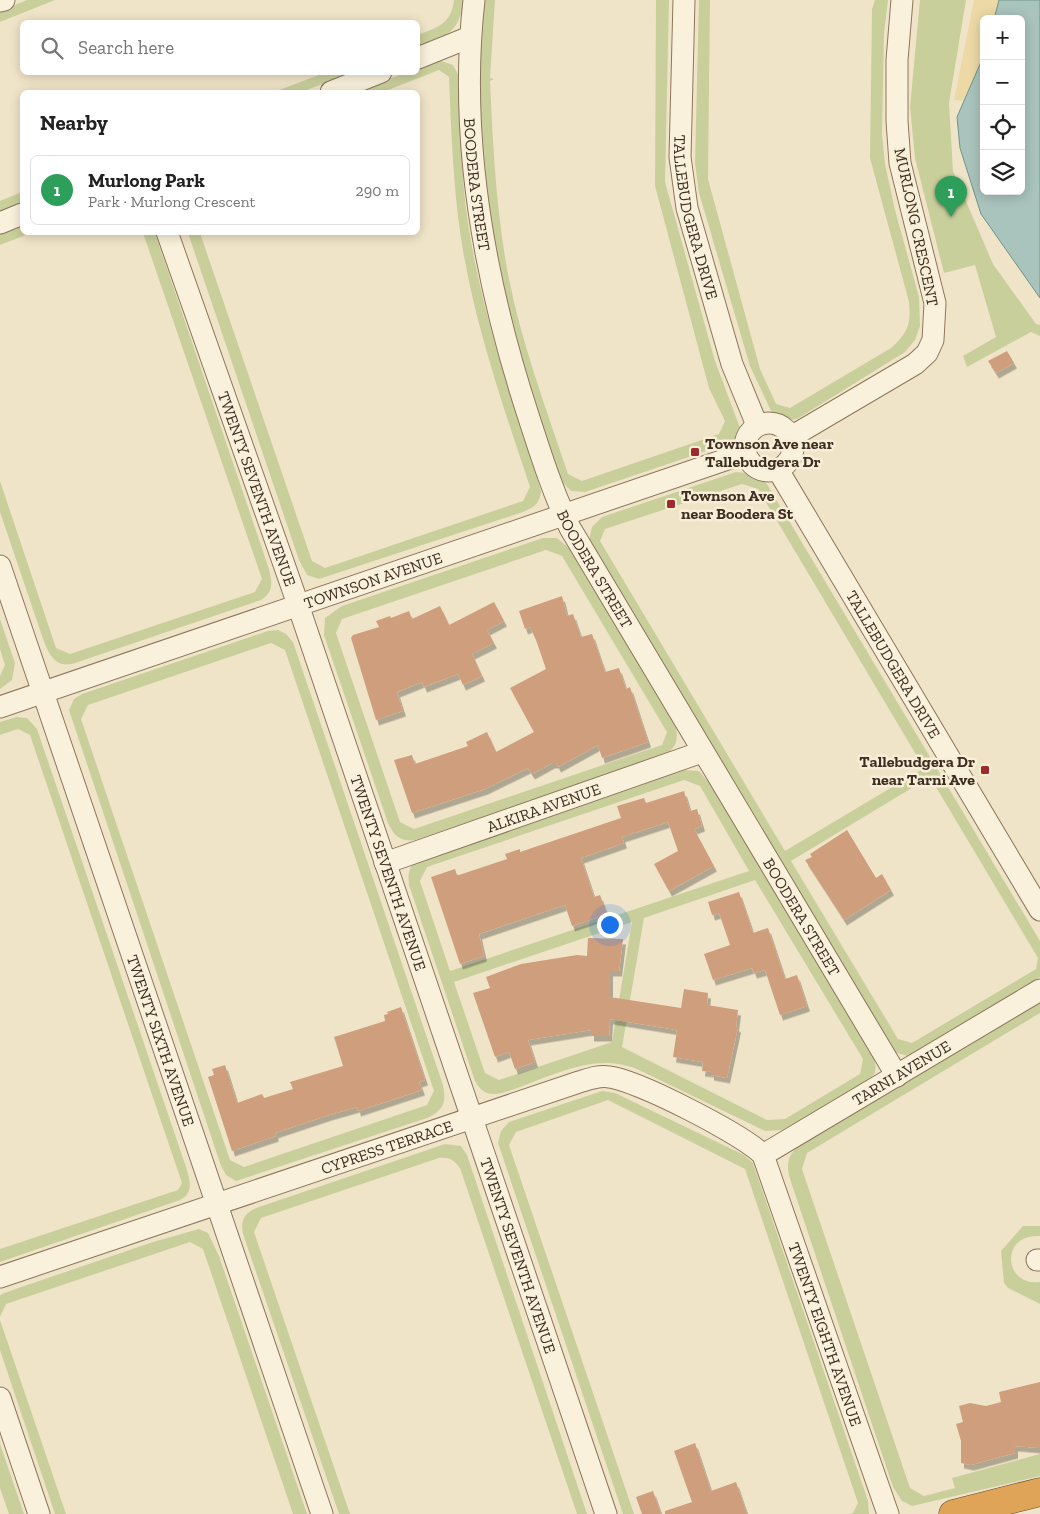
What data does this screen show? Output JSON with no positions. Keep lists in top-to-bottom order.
{
  "streets": {
    "street": [
      "BOODERA STREET",
      "TALLEBUDGERA DRIVE",
      "MURLONG CRESCENT",
      "TWENTY SEVENTH AVENUE",
      "TOWNSON AVENUE",
      "ALKIRA AVENUE",
      "TWENTY SIXTH AVENUE",
      "TARNI AVENUE",
      "CYPRESS TERRACE",
      "TWENTY EIGHTH AVENUE"
    ]
  },
  "crossings": [
    ["BOODERA STREET", "TOWNSON AVENUE"],
    ["BOODERA STREET", "ALKIRA AVENUE"],
    ["BOODERA STREET", "TARNI AVENUE"],
    ["TALLEBUDGERA DRIVE", "MURLONG CRESCENT"],
    ["TALLEBUDGERA DRIVE", "TOWNSON AVENUE"],
    ["MURLONG CRESCENT", "TOWNSON AVENUE"],
    ["TWENTY SEVENTH AVENUE", "TOWNSON AVENUE"],
    ["TWENTY SEVENTH AVENUE", "ALKIRA AVENUE"],
    ["TWENTY SEVENTH AVENUE", "CYPRESS TERRACE"],
    ["TOWNSON AVENUE", "TWENTY SIXTH AVENUE"],
    ["TWENTY SIXTH AVENUE", "CYPRESS TERRACE"],
    ["TARNI AVENUE", "CYPRESS TERRACE"],
    ["TARNI AVENUE", "TWENTY EIGHTH AVENUE"],
    ["CYPRESS TERRACE", "TWENTY EIGHTH AVENUE"]
  ],
  "places": {
    "transit": ["Townson Ave near Tallebudgera Dr", "Townson Ave near Boodera St", "Tallebudgera Dr near Tarni Ave"]
  },
  "page": {
    "map_buttons": ["+", "−"],
    "search": "Search here",
    "heading": "Nearby",
    "list": [
      {
        "mark": "1",
        "name": "Murlong Park",
        "note": "Park · Murlong Crescent",
        "value": "290 m"
      }
    ],
    "pins": "1"
  }
}
